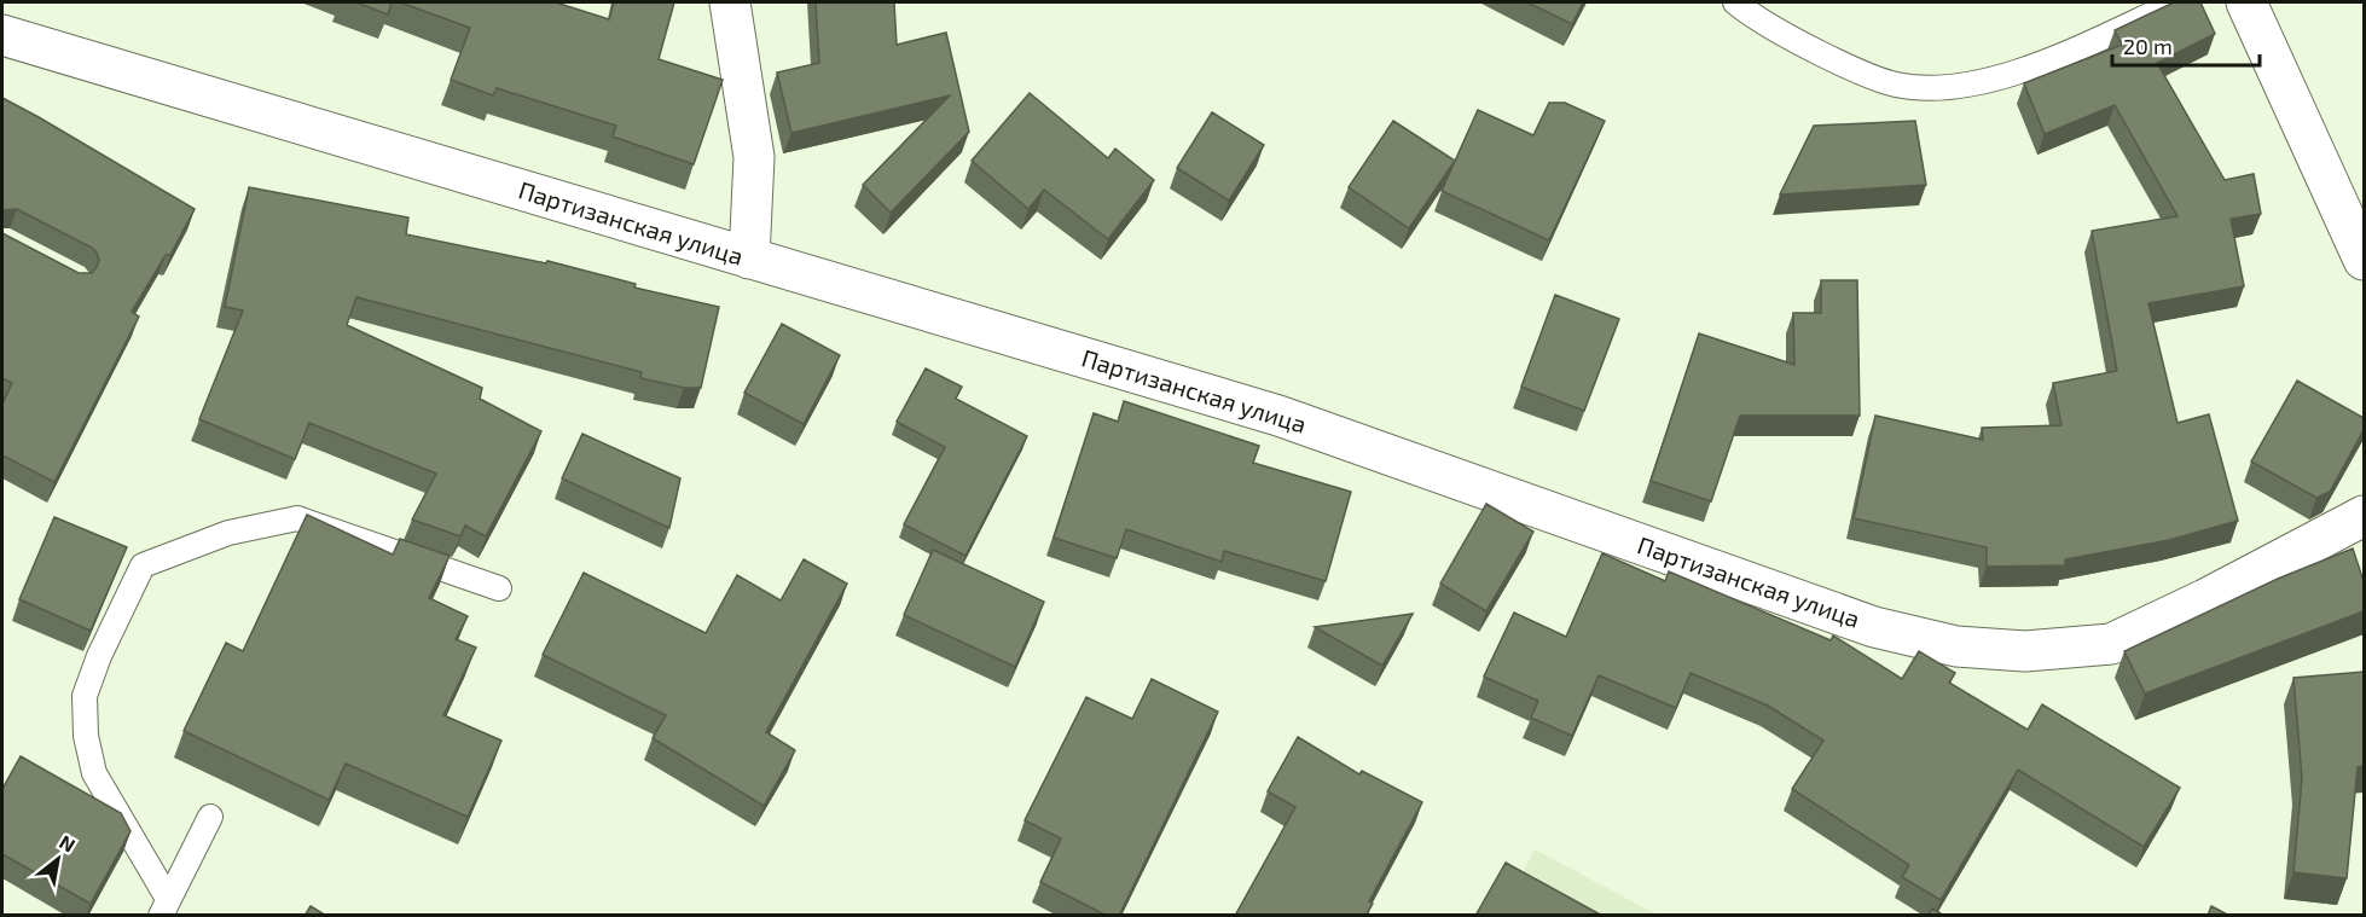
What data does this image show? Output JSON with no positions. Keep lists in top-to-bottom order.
{
  "streets": {
    "street": ["Партизанская улица"]
  },
  "scale_bar": "20 m",
  "north": "top right"
}
